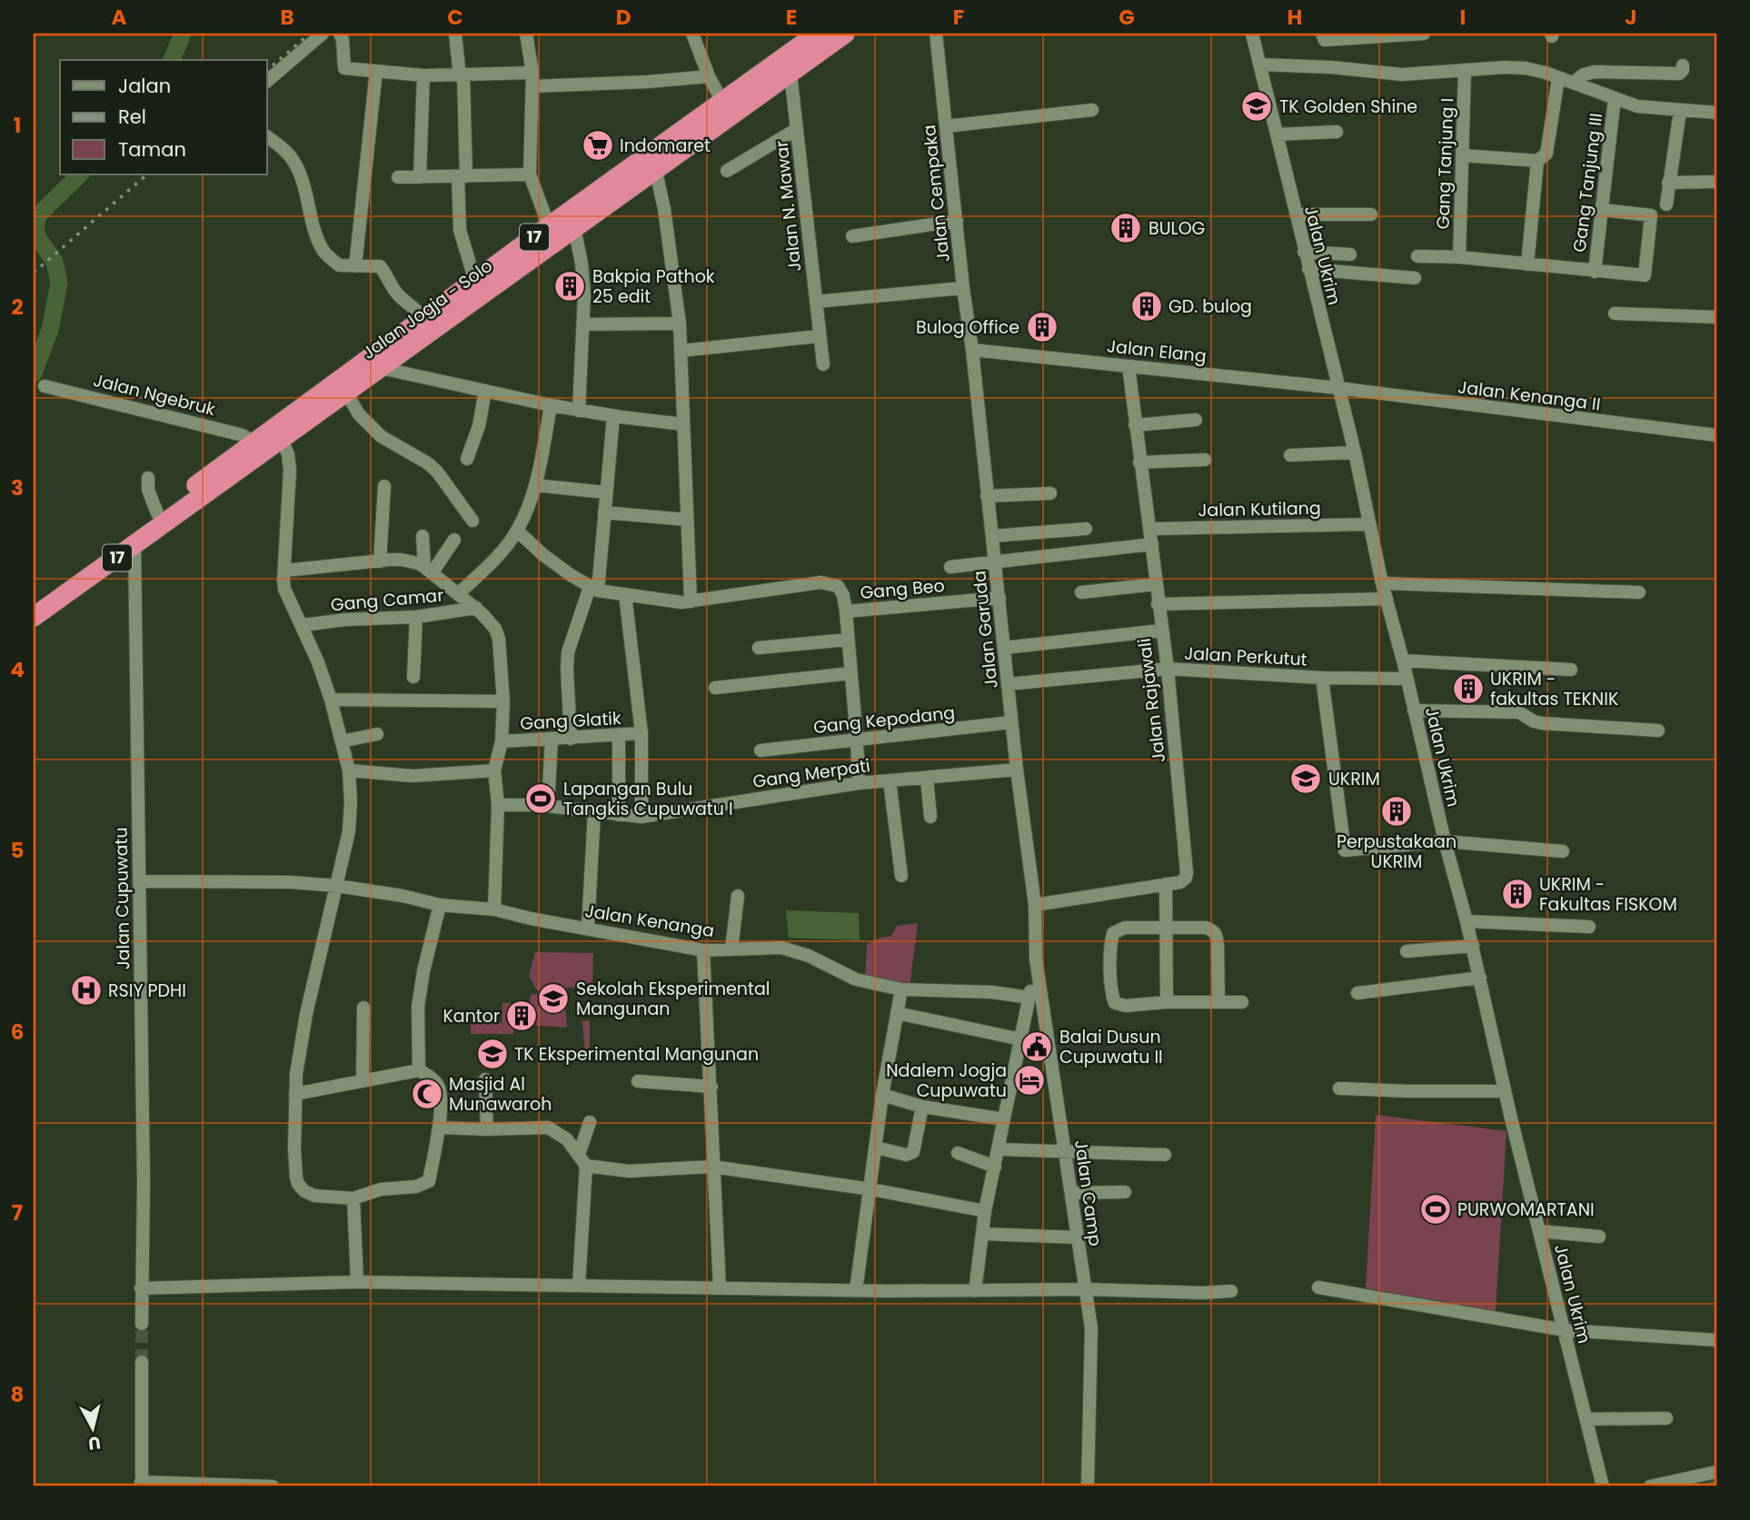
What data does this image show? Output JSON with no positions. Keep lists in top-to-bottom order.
{
  "streets": {
    "highway": ["17", "Jalan Jogja - Solo"],
    "street": [
      "Gang Tanjung I",
      "Gang Tanjung III",
      "Jalan Cempaka",
      "Jalan N. Mawar",
      "Jalan Ukrim",
      "Jalan Elang",
      "Jalan Ngebruk",
      "Jalan Kenanga II",
      "Jalan Kutilang",
      "Gang Beo",
      "Gang Camar",
      "Jalan Garuda",
      "Jalan Perkutut",
      "Jalan Rajawali",
      "Gang Kepodang",
      "Gang Glatik",
      "Gang Merpati",
      "Jalan Cupuwatu",
      "Jalan Kenanga",
      "Jalan Camp"
    ]
  },
  "crossings": [
    ["Jalan Cempaka", "Jalan Elang"],
    ["Jalan Cempaka", "Jalan Garuda"],
    ["Jalan N. Mawar", "Jalan Jogja - Solo"],
    ["Jalan Ukrim", "Jalan Elang"],
    ["Jalan Ukrim", "Jalan Kenanga II"],
    ["Jalan Ukrim", "Jalan Kutilang"],
    ["Jalan Ukrim", "Jalan Perkutut"],
    ["Jalan Jogja - Solo", "Jalan Ngebruk"],
    ["Jalan Jogja - Solo", "Jalan Cupuwatu"],
    ["Jalan Elang", "Jalan Kenanga II"],
    ["Jalan Elang", "Jalan Garuda"],
    ["Jalan Elang", "Jalan Rajawali"],
    ["Jalan Kutilang", "Jalan Rajawali"],
    ["Gang Beo", "Jalan Garuda"],
    ["Jalan Garuda", "Jalan Perkutut"],
    ["Jalan Garuda", "Jalan Rajawali"],
    ["Jalan Garuda", "Gang Kepodang"],
    ["Jalan Garuda", "Gang Merpati"],
    ["Jalan Garuda", "Jalan Camp"],
    ["Jalan Perkutut", "Jalan Rajawali"],
    ["Jalan Rajawali", "Jalan Camp"],
    ["Jalan Cupuwatu", "Jalan Kenanga"]
  ],
  "places": {
    "school or university": [
      "TK Golden Shine",
      "UKRIM",
      "Sekolah Eksperimental Mangunan",
      "TK Eksperimental Mangunan"
    ],
    "supermarket": ["Indomaret"],
    "building": [
      "BULOG",
      "Bakpia Pathok 25 edit",
      "GD. bulog",
      "Bulog Office",
      "UKRIM - fakultas TEKNIK",
      "Perpustakaan UKRIM",
      "UKRIM - Fakultas FISKOM",
      "Kantor"
    ],
    "sports": ["Lapangan Bulu Tangkis Cupuwatu I", "PURWOMARTANI"],
    "hospital": ["RSIY PDHI"],
    "public building": ["Balai Dusun Cupuwatu II"],
    "hotel": ["Ndalem Jogja Cupuwatu"],
    "mosque": ["Masjid Al Munawaroh"]
  },
  "legend": ["Jalan", "Rel", "Taman"],
  "north": "bottom",
  "grid": {
    "columns": [
      "A",
      "B",
      "C",
      "D",
      "E",
      "F",
      "G",
      "H",
      "I",
      "J"
    ],
    "rows": [
      "1",
      "2",
      "3",
      "4",
      "5",
      "6",
      "7",
      "8"
    ]
  }
}
